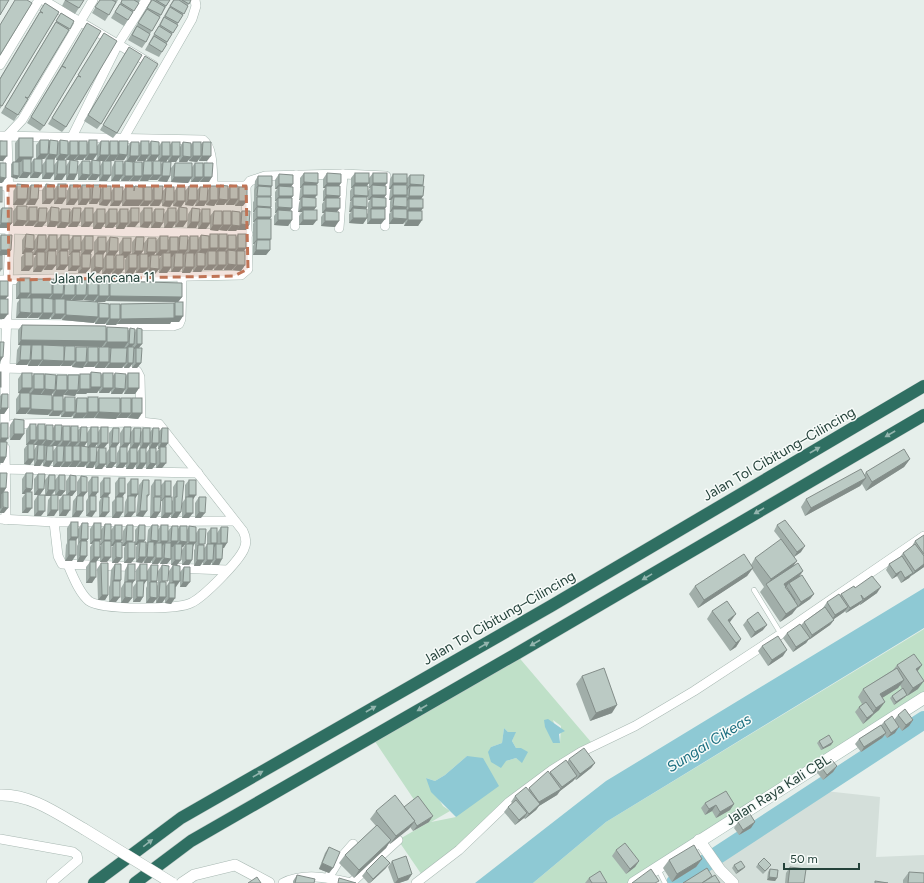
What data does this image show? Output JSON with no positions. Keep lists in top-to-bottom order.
{
  "streets": {
    "highway": ["Jalan Tol Cibitung–Cilincing"],
    "main road": ["Jalan Raya Kali CBL"],
    "street": ["Jalan Kencana 11"]
  },
  "water": ["Sungai Cikeas"],
  "scale_bar": "50 m"
}
